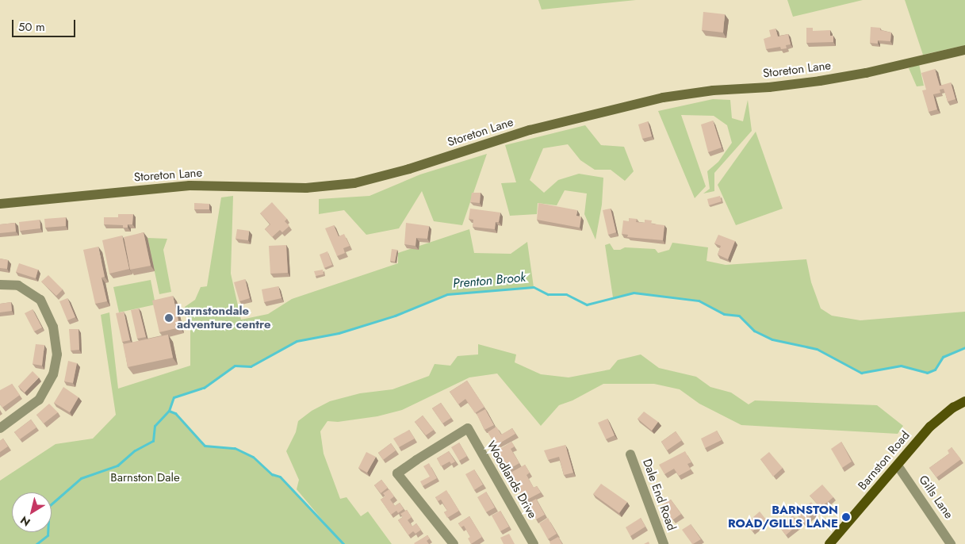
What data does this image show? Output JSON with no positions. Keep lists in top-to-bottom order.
{
  "streets": {
    "main road": ["Barnston Road"],
    "street": [
      "Storeton Lane",
      "Woodlands Drive",
      "Dale End Road",
      "Gills Lane"
    ]
  },
  "crossings": [
    ["Barnston Road", "Gills Lane"]
  ],
  "water": ["Prenton Brook"],
  "parks": ["Barnston Dale"],
  "places": ["barnstondale adventure centre", "BARNSTON ROAD/GILLS LANE"],
  "scale_bar": "50 m",
  "north": "bottom left"
}
